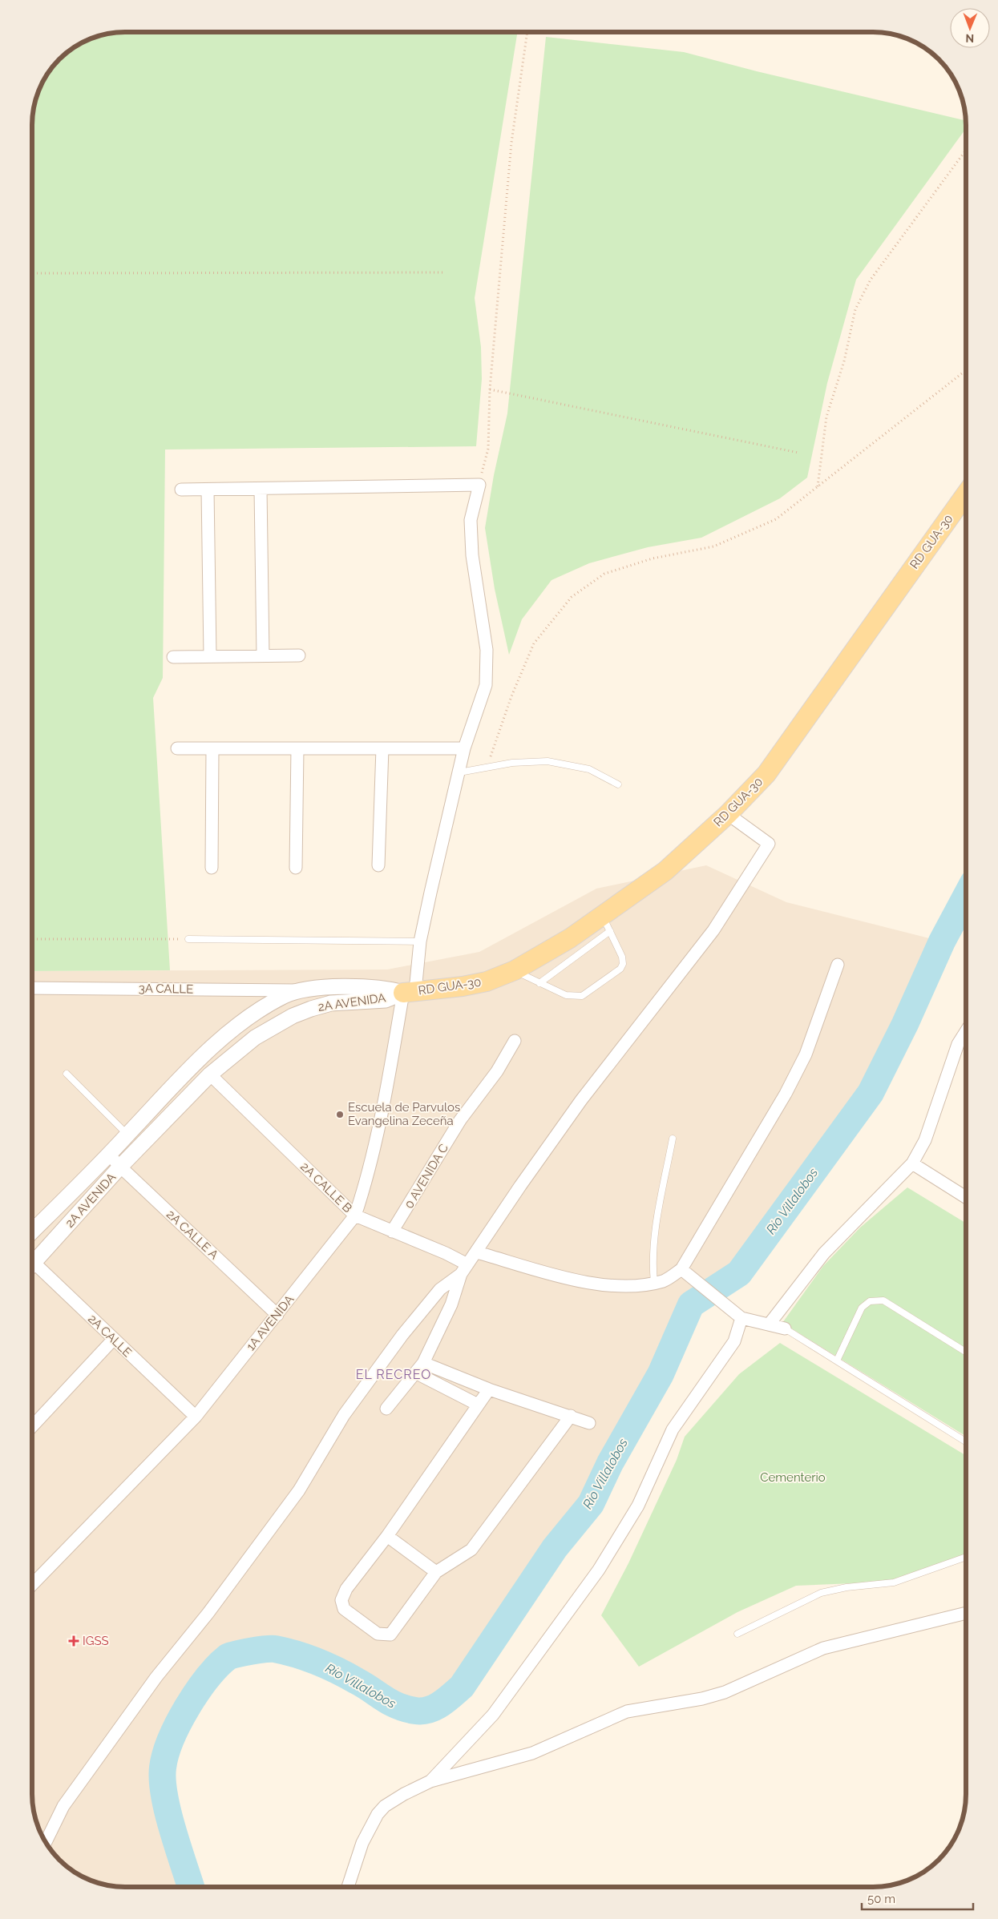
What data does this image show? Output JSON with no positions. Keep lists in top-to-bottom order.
{
  "streets": {
    "main road": ["RD GUA-30"],
    "street": [
      "3A CALLE",
      "2A AVENIDA",
      "0 AVENIDA C",
      "2A CALLE B",
      "2A CALLE A",
      "1A AVENIDA",
      "2A CALLE"
    ]
  },
  "crossings": [
    ["RD GUA-30", "2A AVENIDA"],
    ["RD GUA-30", "1A AVENIDA"],
    ["3A CALLE", "2A AVENIDA"],
    ["2A AVENIDA", "2A CALLE B"],
    ["2A AVENIDA", "2A CALLE A"],
    ["2A AVENIDA", "1A AVENIDA"],
    ["0 AVENIDA C", "2A CALLE B"],
    ["2A CALLE B", "1A AVENIDA"],
    ["2A CALLE A", "1A AVENIDA"],
    ["1A AVENIDA", "2A CALLE"]
  ],
  "districts": ["EL RECREO"],
  "water": ["Río Villalobos"],
  "parks": ["Cementerio"],
  "places": {
    "other": ["Escuela de Parvulos Evangelina Zeceña"],
    "health": ["IGSS"]
  },
  "scale_bar": "50 m",
  "north": "bottom"
}
